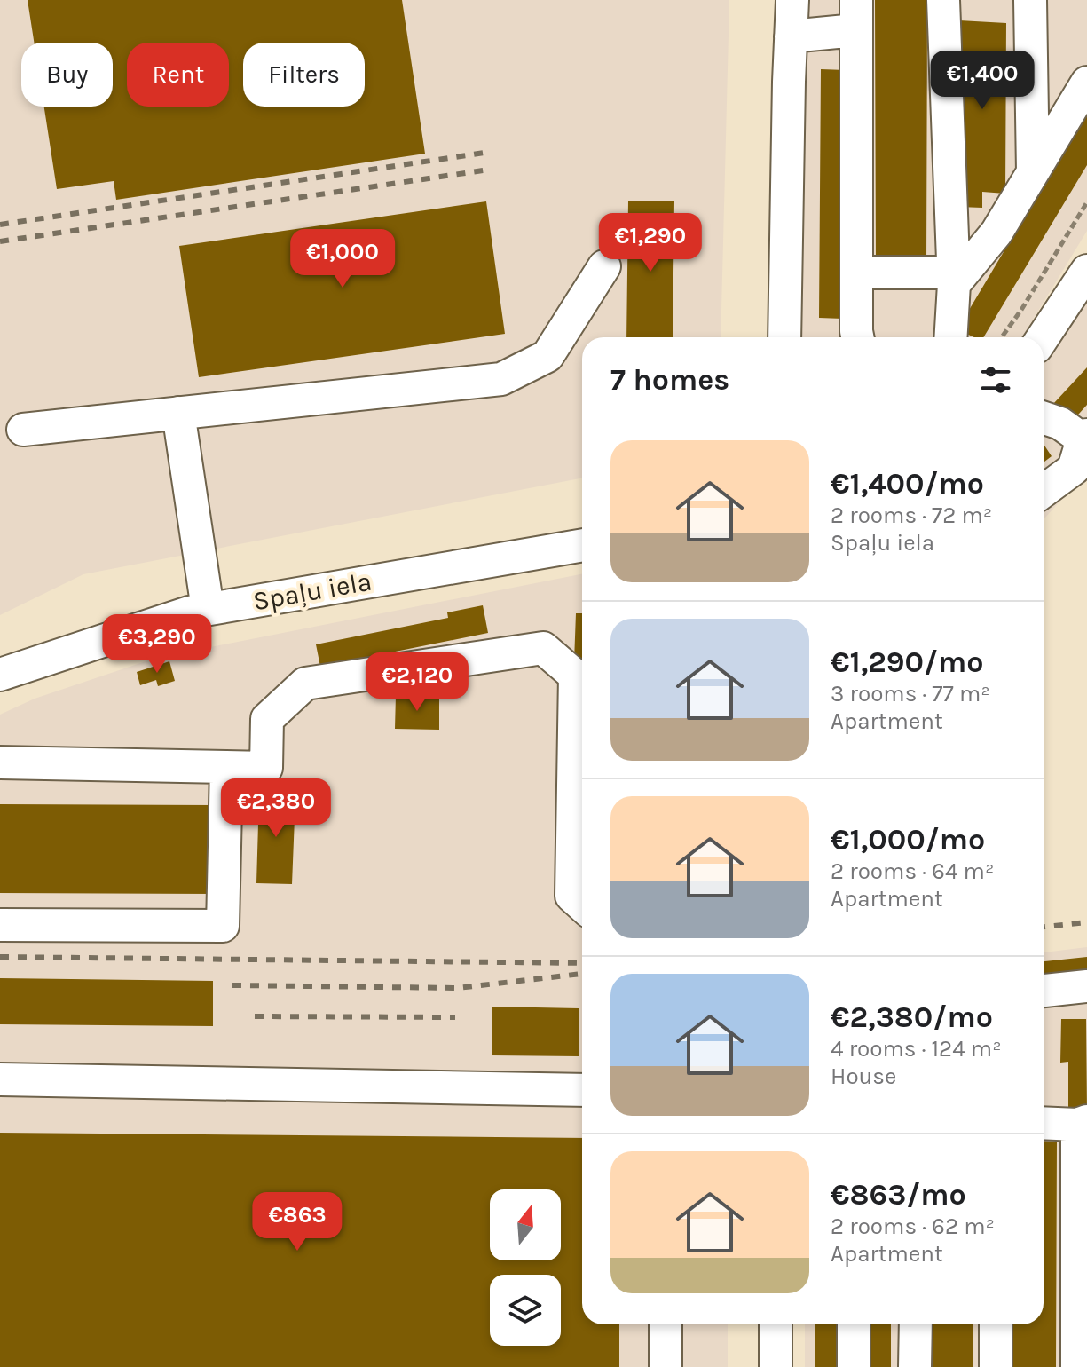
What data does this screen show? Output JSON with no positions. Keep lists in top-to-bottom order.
{
  "streets": {
    "street": ["Spaļu iela"]
  },
  "north": "top",
  "page": {
    "chip": ["Buy", "Rent", "Filters"],
    "price": [
      "€1,400",
      "€1,290",
      "€1,000",
      "€3,290",
      "€2,120",
      "€2,380",
      "€863"
    ],
    "heading": "7 homes",
    "list": [
      {
        "name": "€1,400/mo",
        "note": "2 rooms · 72 m² · Spaļu iela"
      },
      {
        "name": "€1,290/mo",
        "note": "3 rooms · 77 m² · Apartment"
      },
      {
        "name": "€1,000/mo",
        "note": "2 rooms · 64 m² · Apartment"
      },
      {
        "name": "€2,380/mo",
        "note": "4 rooms · 124 m² · House"
      },
      {
        "name": "€863/mo",
        "note": "2 rooms · 62 m² · Apartment"
      }
    ]
  }
}
